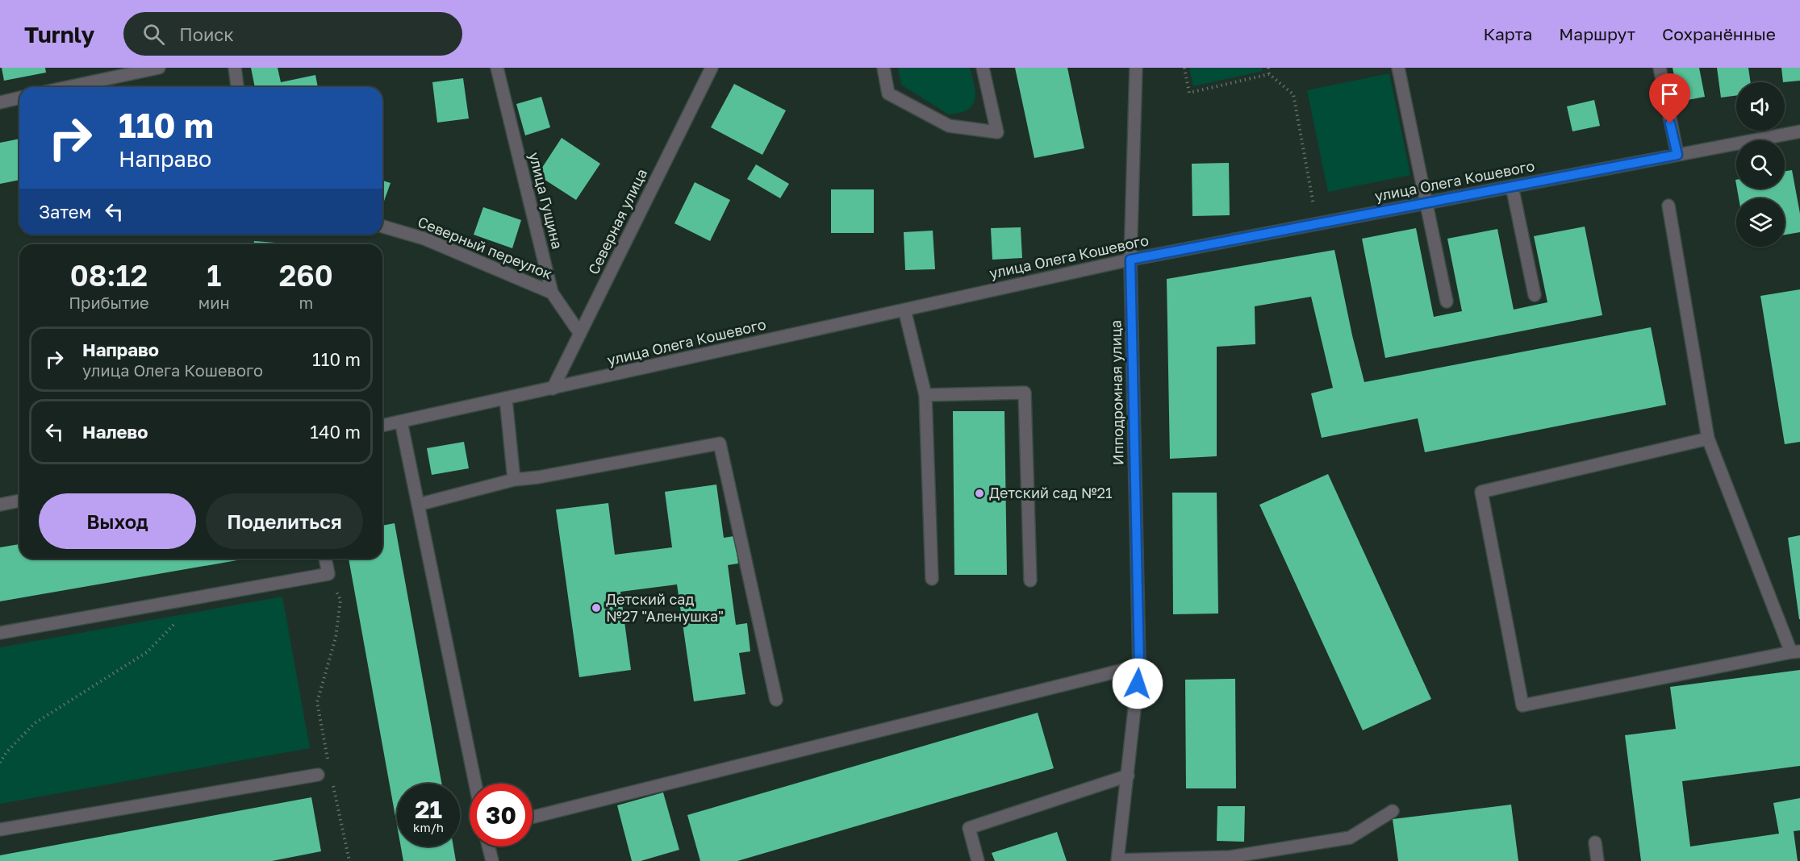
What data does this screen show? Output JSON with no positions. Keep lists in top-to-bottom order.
{
  "streets": {
    "street": [
      "улица Олега Кошевого",
      "улица Гущина",
      "Северная улица",
      "Северный переулок",
      "Ипподромная улица"
    ]
  },
  "crossings": [
    ["улица Олега Кошевого", "Северная улица"],
    ["улица Олега Кошевого", "Ипподромная улица"],
    ["улица Гущина", "Северная улица"],
    ["улица Гущина", "Северный переулок"]
  ],
  "places": ["Детский сад №21", "Детский сад №27 \"Аленушка\""],
  "page": {
    "header": "Turnly",
    "search": "Поиск",
    "nav": ["Карта", "Маршрут", "Сохранённые"],
    "turn": ["110 m", "Направо"],
    "then": "Затем",
    "eta": [
      "08:12",
      "Прибытие",
      "1",
      "мин",
      "260",
      "m"
    ],
    "list": [
      {
        "name": "Направо",
        "note": "улица Олега Кошевого",
        "value": "110 m"
      },
      {
        "name": "Налево",
        "value": "140 m"
      }
    ],
    "buttons": ["Выход", "Поделиться"],
    "speed": "21 km/h",
    "limit": "30"
  }
}
